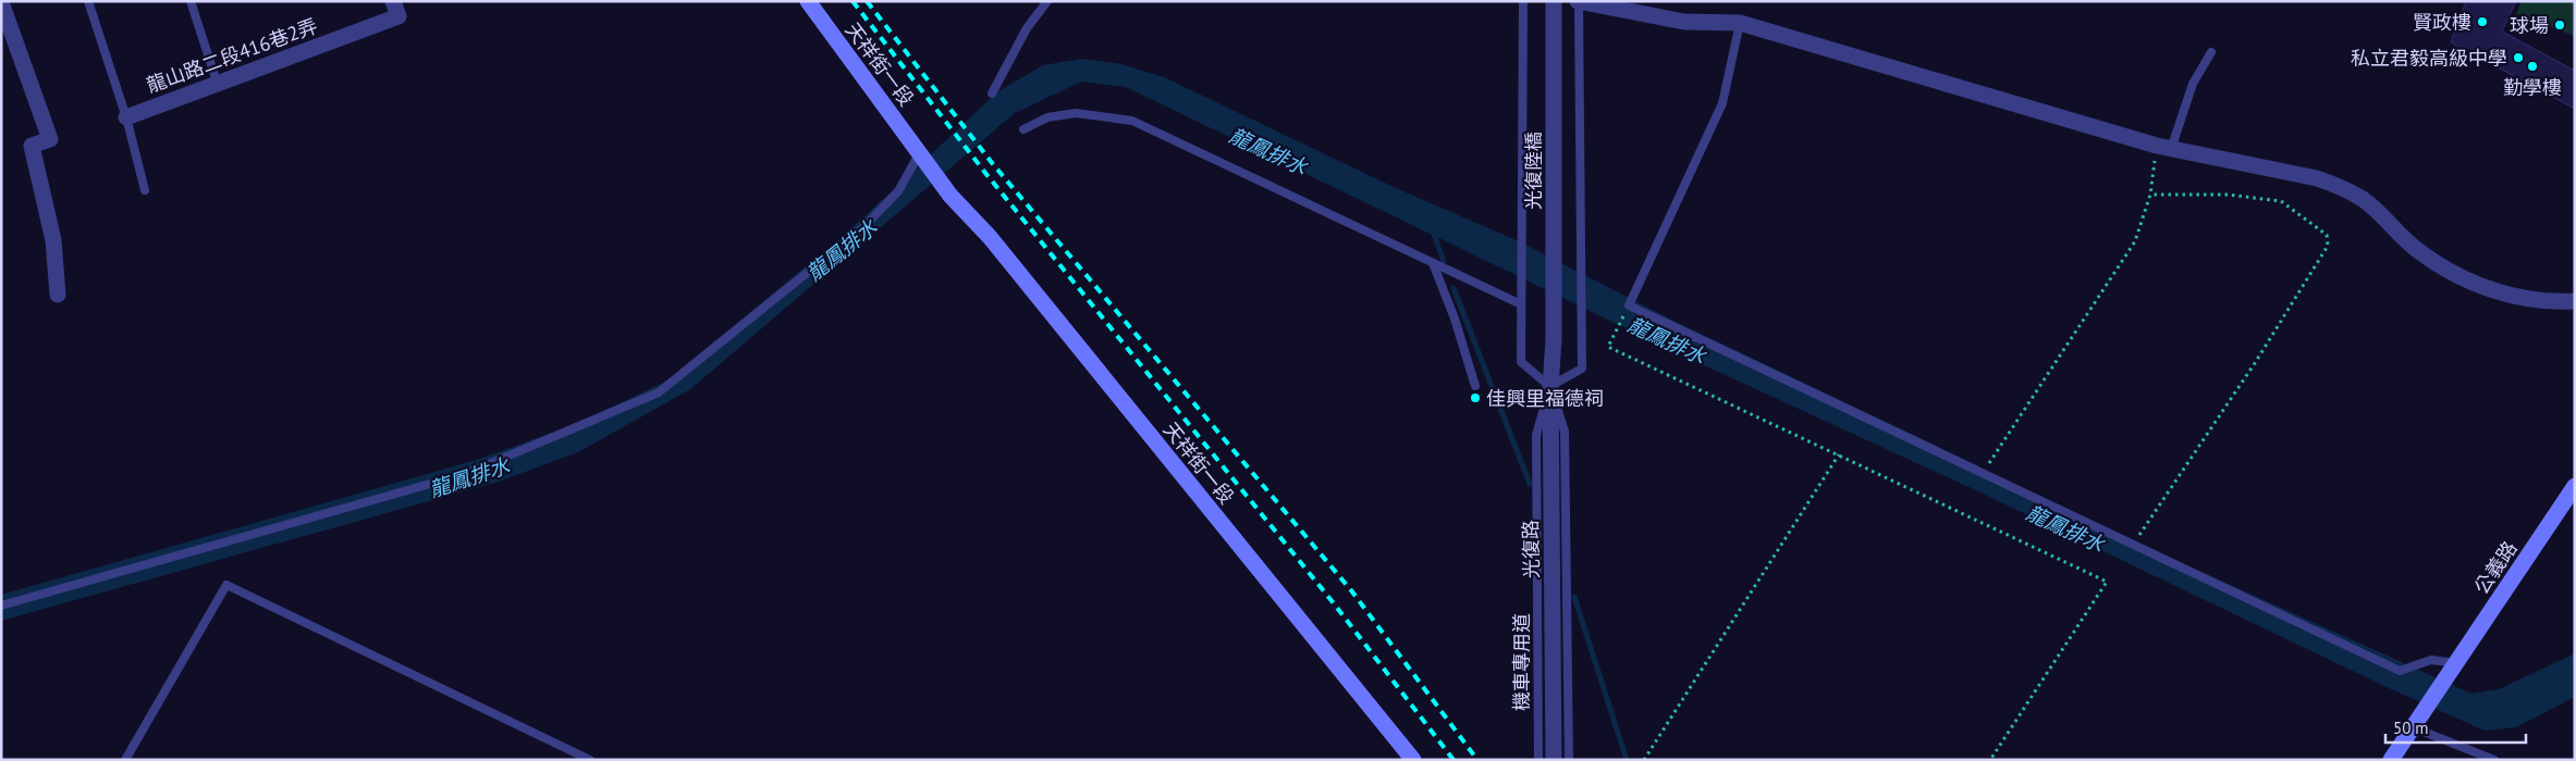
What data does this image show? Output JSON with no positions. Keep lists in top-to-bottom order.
{
  "streets": {
    "street": [
      "龍山路二段416巷2弄",
      "天祥街一段",
      "光復陸橋",
      "光復路",
      "公義路"
    ],
    "lane": ["機車專用道"]
  },
  "crossings": [
    ["光復陸橋", "光復路"],
    ["光復路", "機車專用道"]
  ],
  "water": ["龍鳳排水"],
  "places": [
    "賢政樓",
    "球場",
    "私立君毅高級中學",
    "勤學樓",
    "佳興里福德祠"
  ],
  "scale_bar": "50 m"
}
